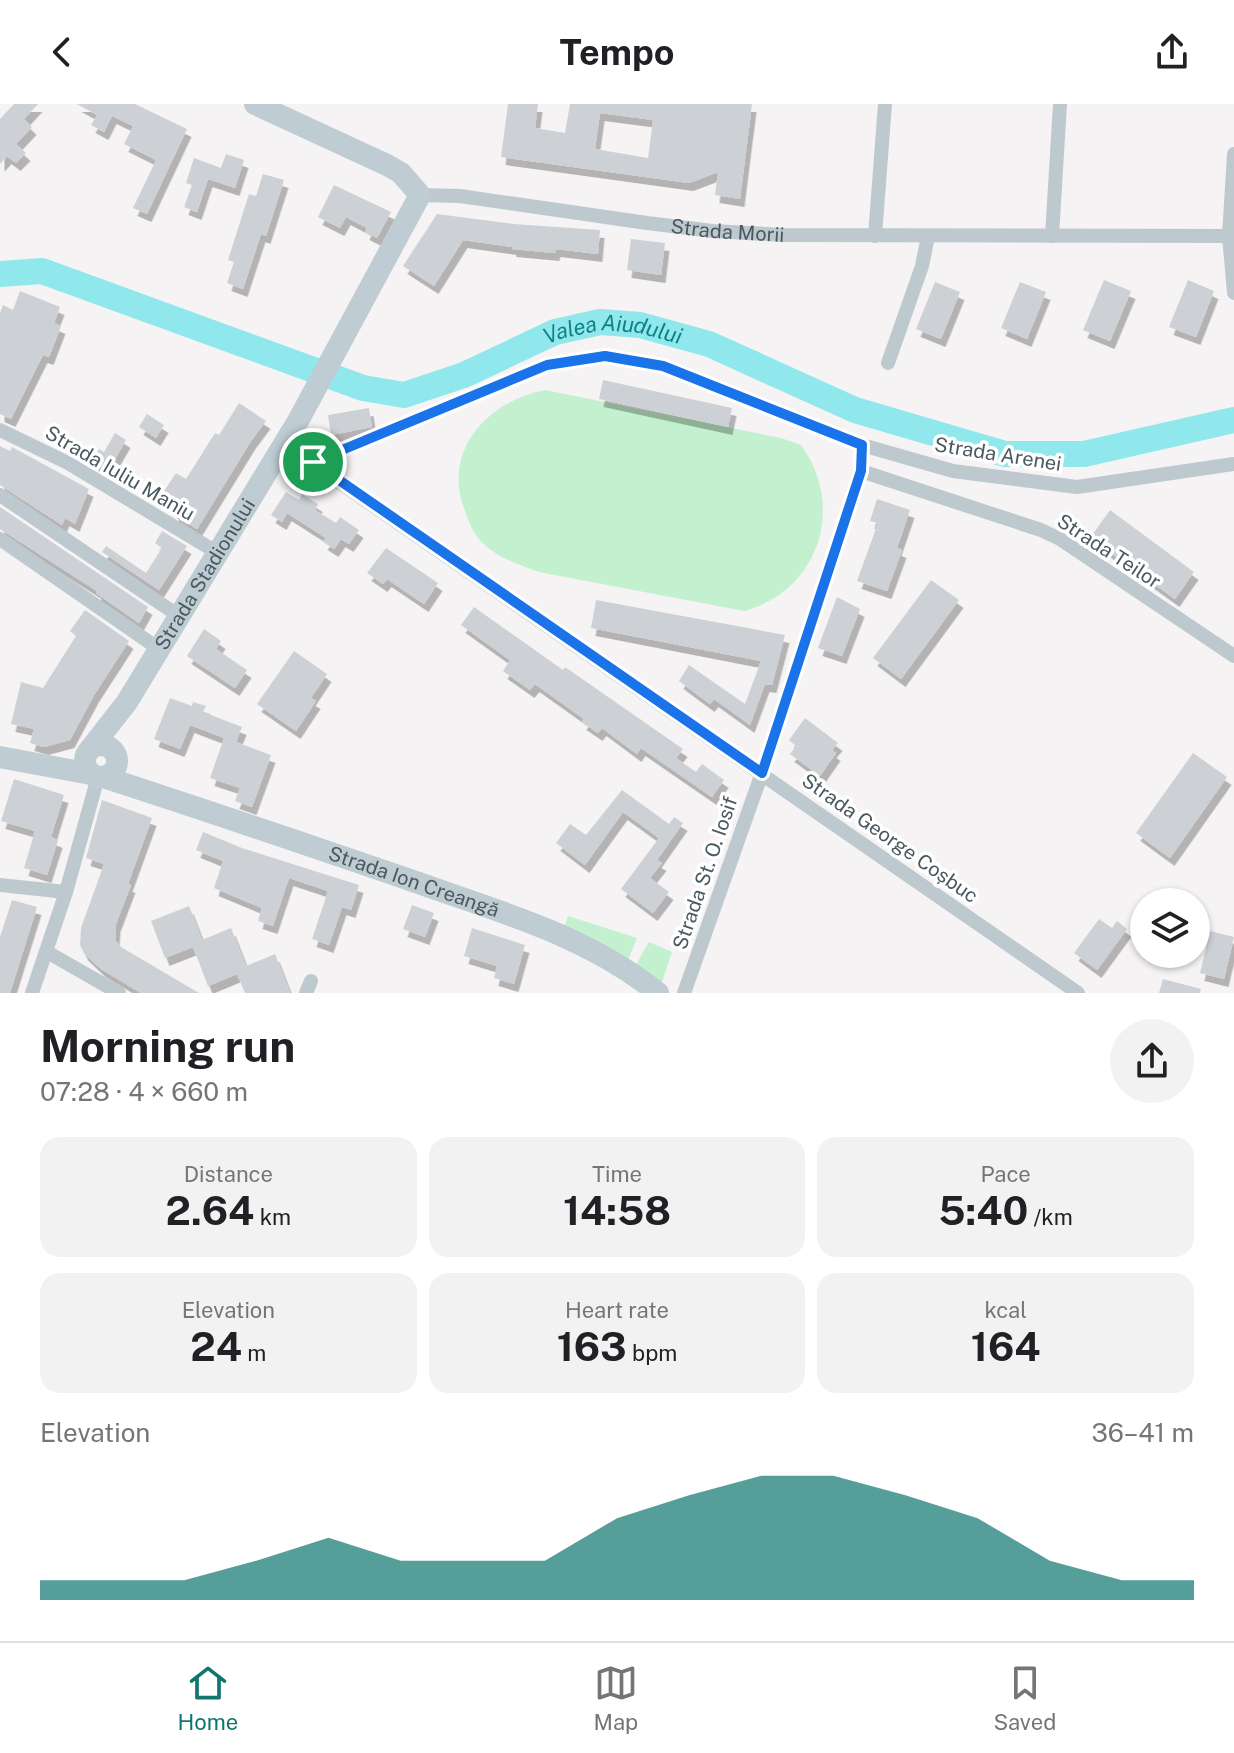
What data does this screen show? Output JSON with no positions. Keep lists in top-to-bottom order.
{
  "streets": {
    "main road": ["Strada Stadionului", "Strada Ion Creangă"],
    "street": [
      "Strada Morii",
      "Strada Arenei",
      "Strada Iuliu Maniu",
      "Strada Teilor",
      "Strada George Coșbuc",
      "Strada St. O. Iosif"
    ]
  },
  "crossings": [
    ["Strada Morii", "Strada Stadionului"],
    ["Strada Arenei", "Strada George Coșbuc"],
    ["Strada Arenei", "Strada St. O. Iosif"],
    ["Strada Iuliu Maniu", "Strada Stadionului"],
    ["Strada Teilor", "Strada St. O. Iosif"],
    ["Strada Stadionului", "Strada George Coșbuc"],
    ["Strada Stadionului", "Strada Ion Creangă"],
    ["Strada George Coșbuc", "Strada St. O. Iosif"]
  ],
  "water": ["Valea Aiudului"],
  "page": {
    "header": "Tempo",
    "heading": ["Morning run", "07:28 · 4 × 660 m"],
    "stats": [
      ["Distance", "2.64 km"],
      ["Time", "14:58"],
      ["Pace", "5:40 /km"],
      ["Elevation", "24 m"],
      ["Heart rate", "163 bpm"],
      ["kcal", "164"]
    ],
    "chart": ["Elevation", "36–41 m"],
    "tabs": ["Home", "Map", "Saved"]
  }
}
